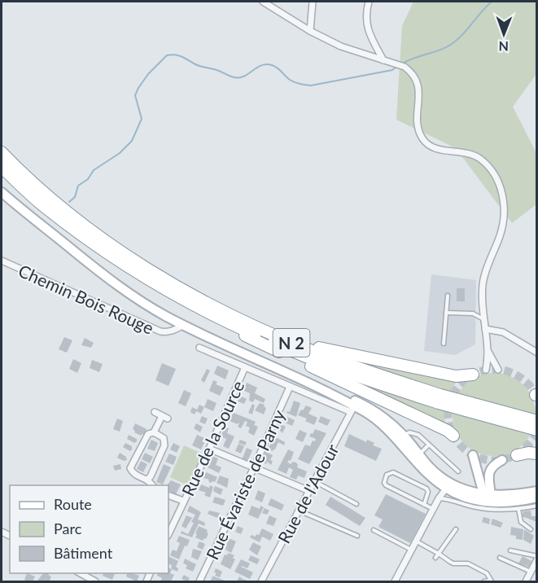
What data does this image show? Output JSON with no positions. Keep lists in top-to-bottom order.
{
  "streets": {
    "highway": ["N 2"],
    "street": [
      "Chemin Bois Rouge",
      "Rue de la Source",
      "Rue Évariste de Parny",
      "Rue de l'Adour"
    ]
  },
  "legend": ["Route", "Parc", "Bâtiment"],
  "north": "bottom"
}
